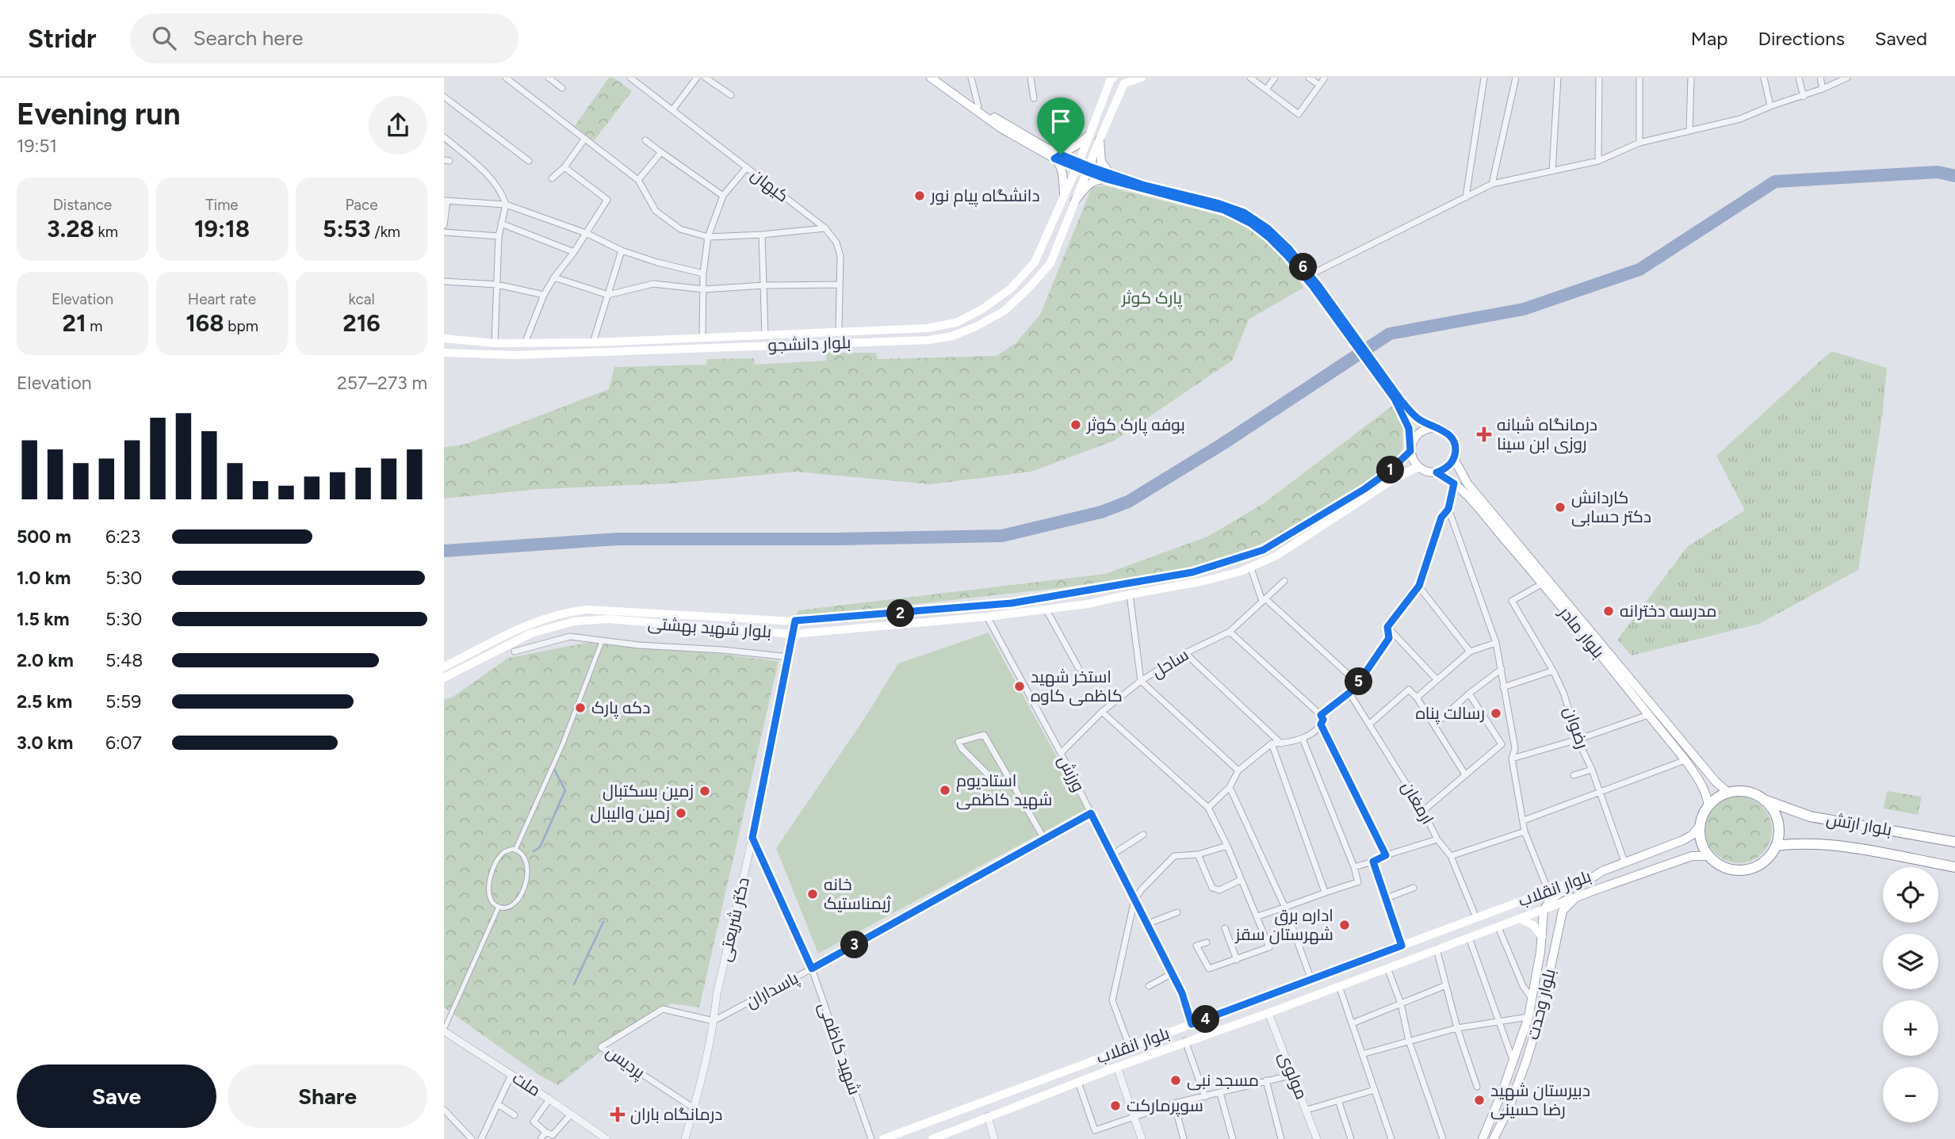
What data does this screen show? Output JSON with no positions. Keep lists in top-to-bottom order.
{
  "streets": {
    "highway": ["بلوار ارتش"],
    "main road": [
      "بلوار دانشجو",
      "بلوار شهید بهشتی",
      "بلوار مادر",
      "بلوار انقلاب",
      "بلوار وحدت"
    ],
    "street": [
      "کیهان",
      "ساحل",
      "رضوان",
      "ورزش",
      "ارمغان",
      "دکتر شریعتی",
      "پاسداران",
      "شهید کاظمی",
      "پردیس",
      "مولوی",
      "ملت"
    ]
  },
  "crossings": [
    ["کیهان", "بلوار دانشجو"],
    ["بلوار شهید بهشتی", "بلوار مادر"],
    ["بلوار شهید بهشتی", "ورزش"],
    ["بلوار شهید بهشتی", "دکتر شریعتی"],
    ["بلوار مادر", "رضوان"],
    ["بلوار مادر", "بلوار ارتش"],
    ["بلوار مادر", "بلوار انقلاب"],
    ["ساحل", "ورزش"],
    ["رضوان", "بلوار انقلاب"],
    ["ورزش", "بلوار انقلاب"],
    ["ورزش", "پاسداران"],
    ["ارمغان", "بلوار انقلاب"],
    ["بلوار ارتش", "بلوار انقلاب"],
    ["بلوار انقلاب", "بلوار وحدت"],
    ["بلوار انقلاب", "مولوی"],
    ["دکتر شریعتی", "پاسداران"],
    ["دکتر شریعتی", "شهید کاظمی"],
    ["دکتر شریعتی", "پردیس"],
    ["پاسداران", "شهید کاظمی"],
    ["پاسداران", "پردیس"]
  ],
  "parks": ["پارک کوثر"],
  "places": {
    "other": [
      "دانشگاه پیام نور",
      "بوفه پارک کوثر",
      "کاردانش دکتر حسابی",
      "مدرسه دخترانه",
      "استخر شهید کاظمی کاوه",
      "دکه پارک",
      "رسالت پناه",
      "استادیوم شهید کاظمی",
      "زمین بسکتبال",
      "زمین والیبال",
      "خانه ژیمناستیک",
      "اداره برق شهرستان سقز",
      "مسجد نبی",
      "دبیرستان شهید رضا حسینی",
      "سوپرمارکت"
    ],
    "health": ["درمانگاه شبانه روزی ابن سینا", "درمانگاه باران"]
  },
  "page": {
    "header": "Stridr",
    "search": "Search here",
    "nav": ["Map", "Directions", "Saved"],
    "heading": ["Evening run", "19:51"],
    "stats": [
      ["Distance", "3.28 km"],
      ["Time", "19:18"],
      ["Pace", "5:53 /km"],
      ["Elevation", "21 m"],
      ["Heart rate", "168 bpm"],
      ["kcal", "216"]
    ],
    "pins": [
      "6",
      "1",
      "2",
      "5",
      "3",
      "4"
    ],
    "chart": ["Elevation", "257–273 m"],
    "list": [
      {
        "name": "500 m",
        "note": "6:23"
      },
      {
        "name": "1.0 km",
        "note": "5:30"
      },
      {
        "name": "1.5 km",
        "note": "5:30"
      },
      {
        "name": "2.0 km",
        "note": "5:48"
      },
      {
        "name": "2.5 km",
        "note": "5:59"
      },
      {
        "name": "3.0 km",
        "note": "6:07"
      }
    ],
    "map_buttons": ["+", "−"],
    "buttons": ["Save", "Share"]
  }
}
